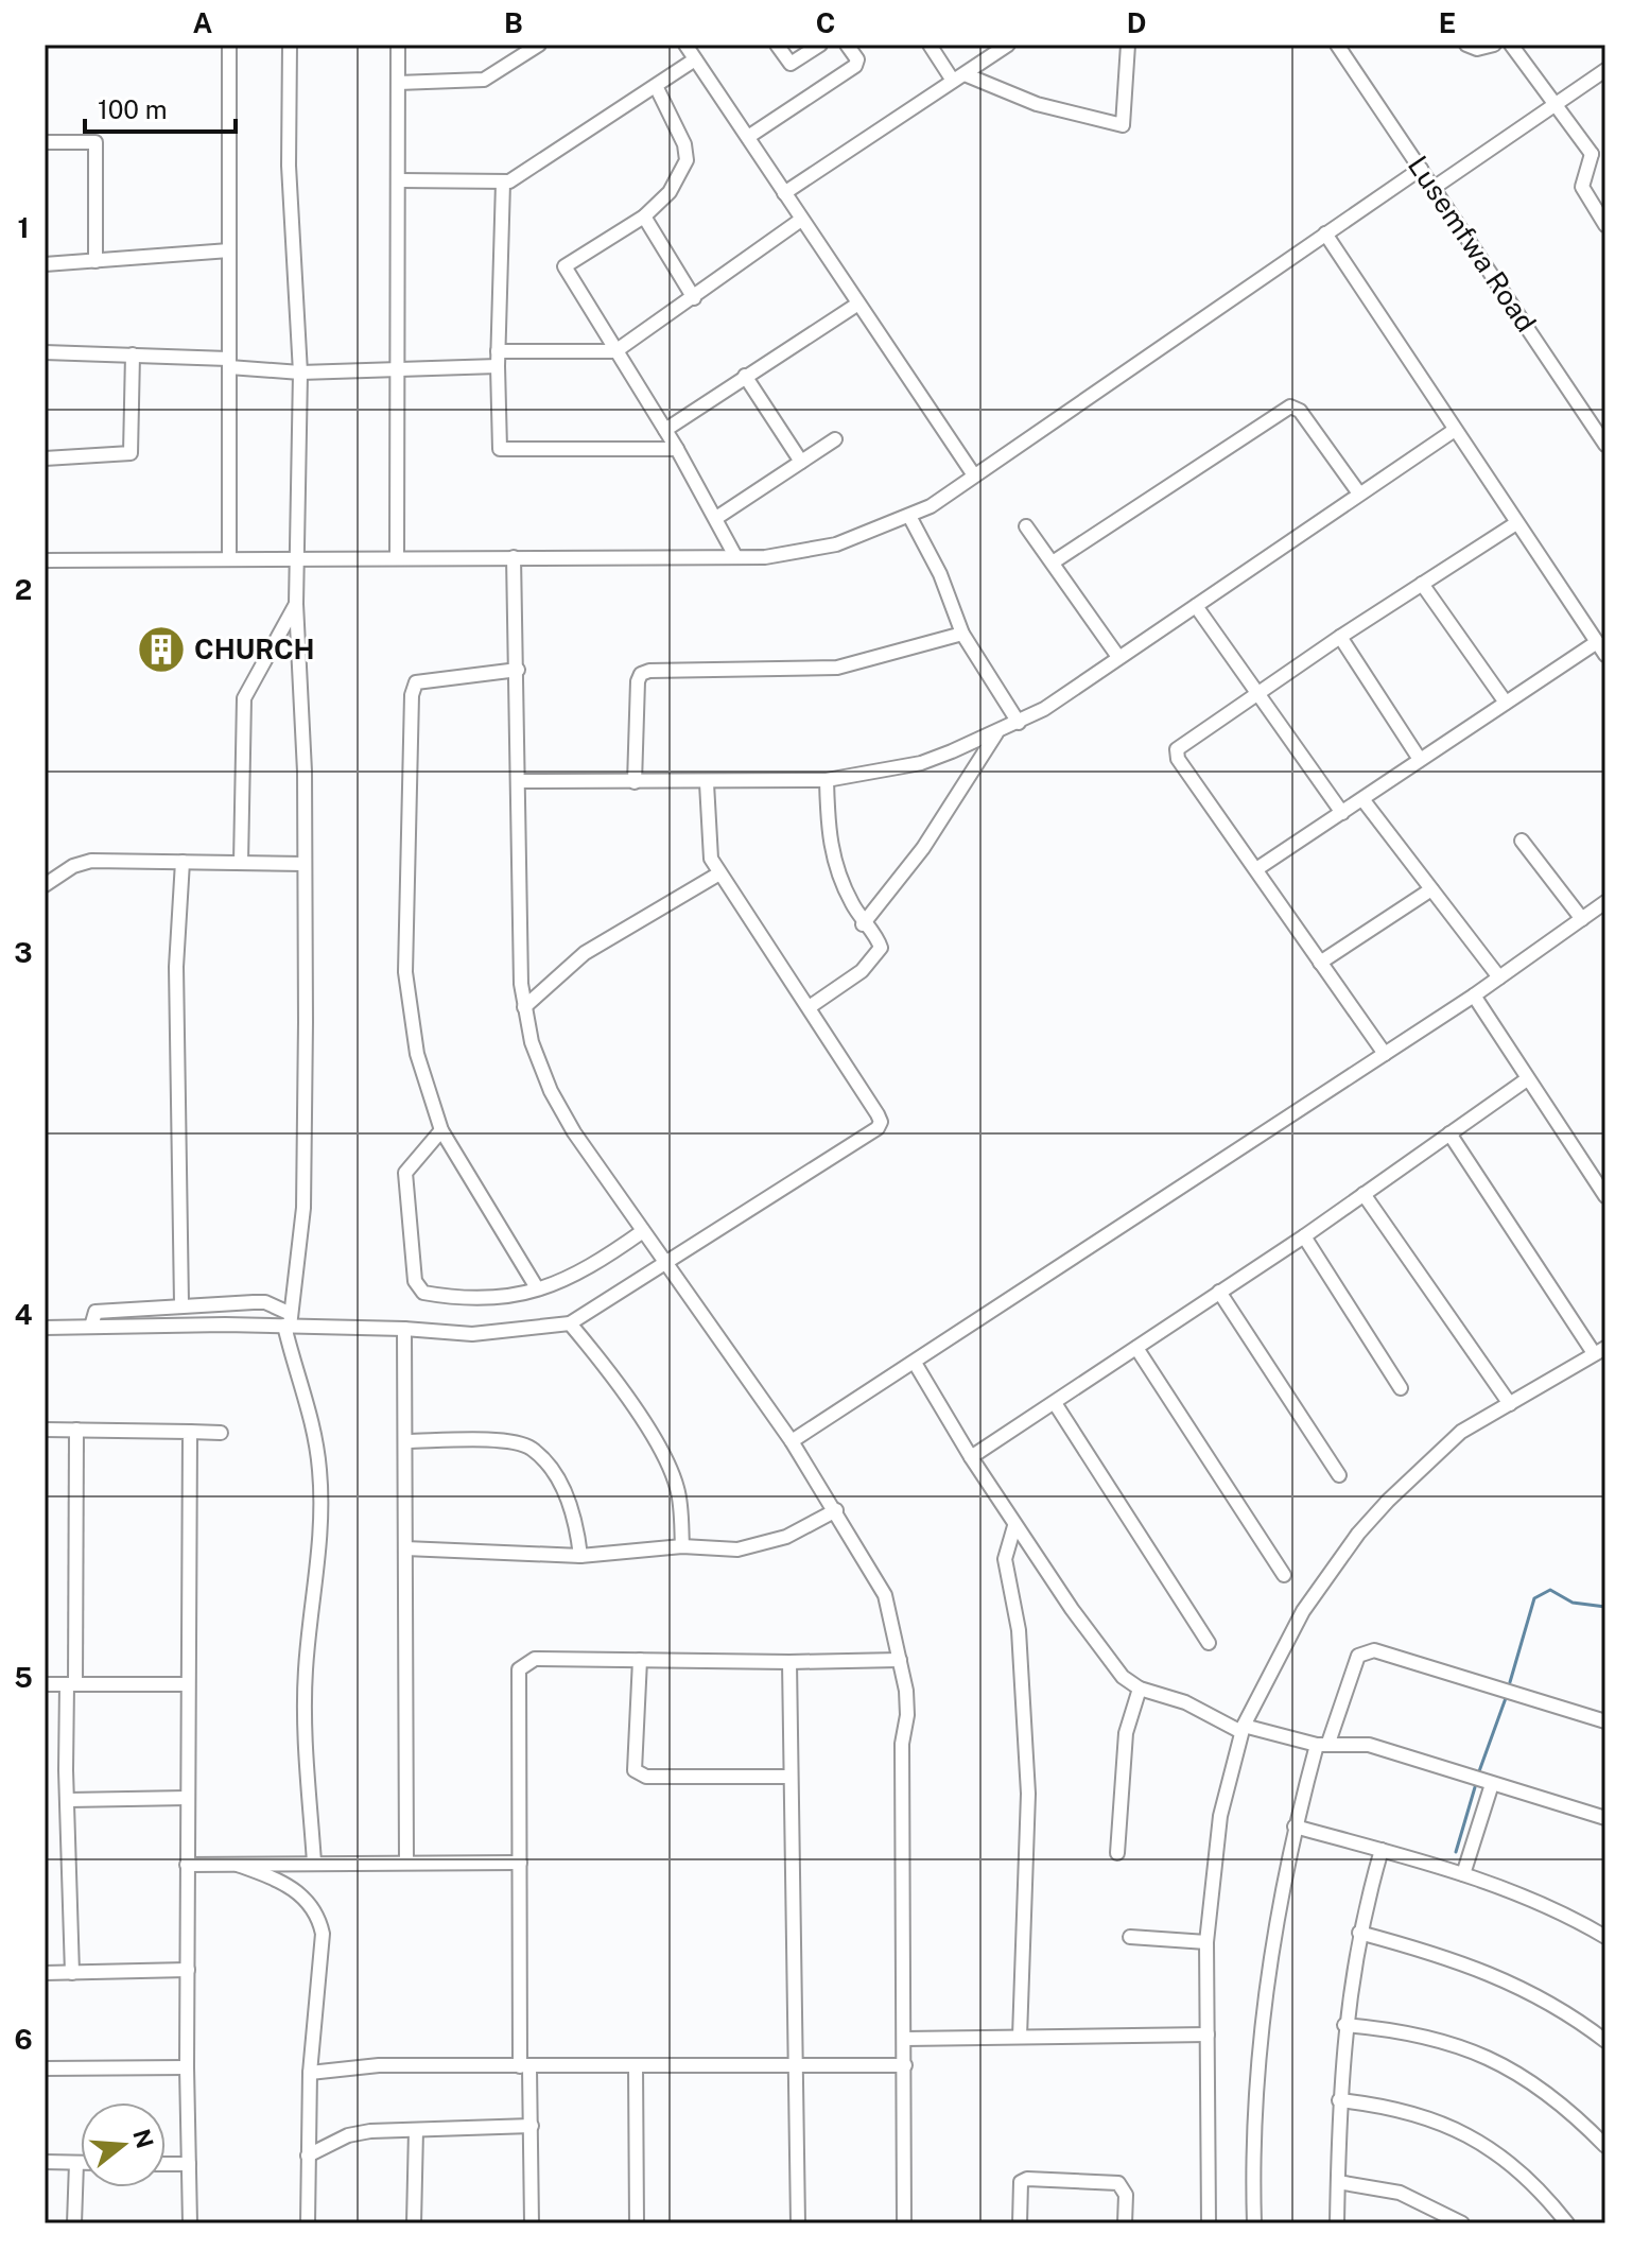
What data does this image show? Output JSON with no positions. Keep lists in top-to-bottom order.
{
  "streets": {
    "street": ["Lusemfwa Road"]
  },
  "places": {
    "building": ["CHURCH"]
  },
  "scale_bar": "100 m",
  "north": "right",
  "grid": {
    "columns": [
      "A",
      "B",
      "C",
      "D",
      "E"
    ],
    "rows": [
      "1",
      "2",
      "3",
      "4",
      "5",
      "6"
    ]
  }
}
